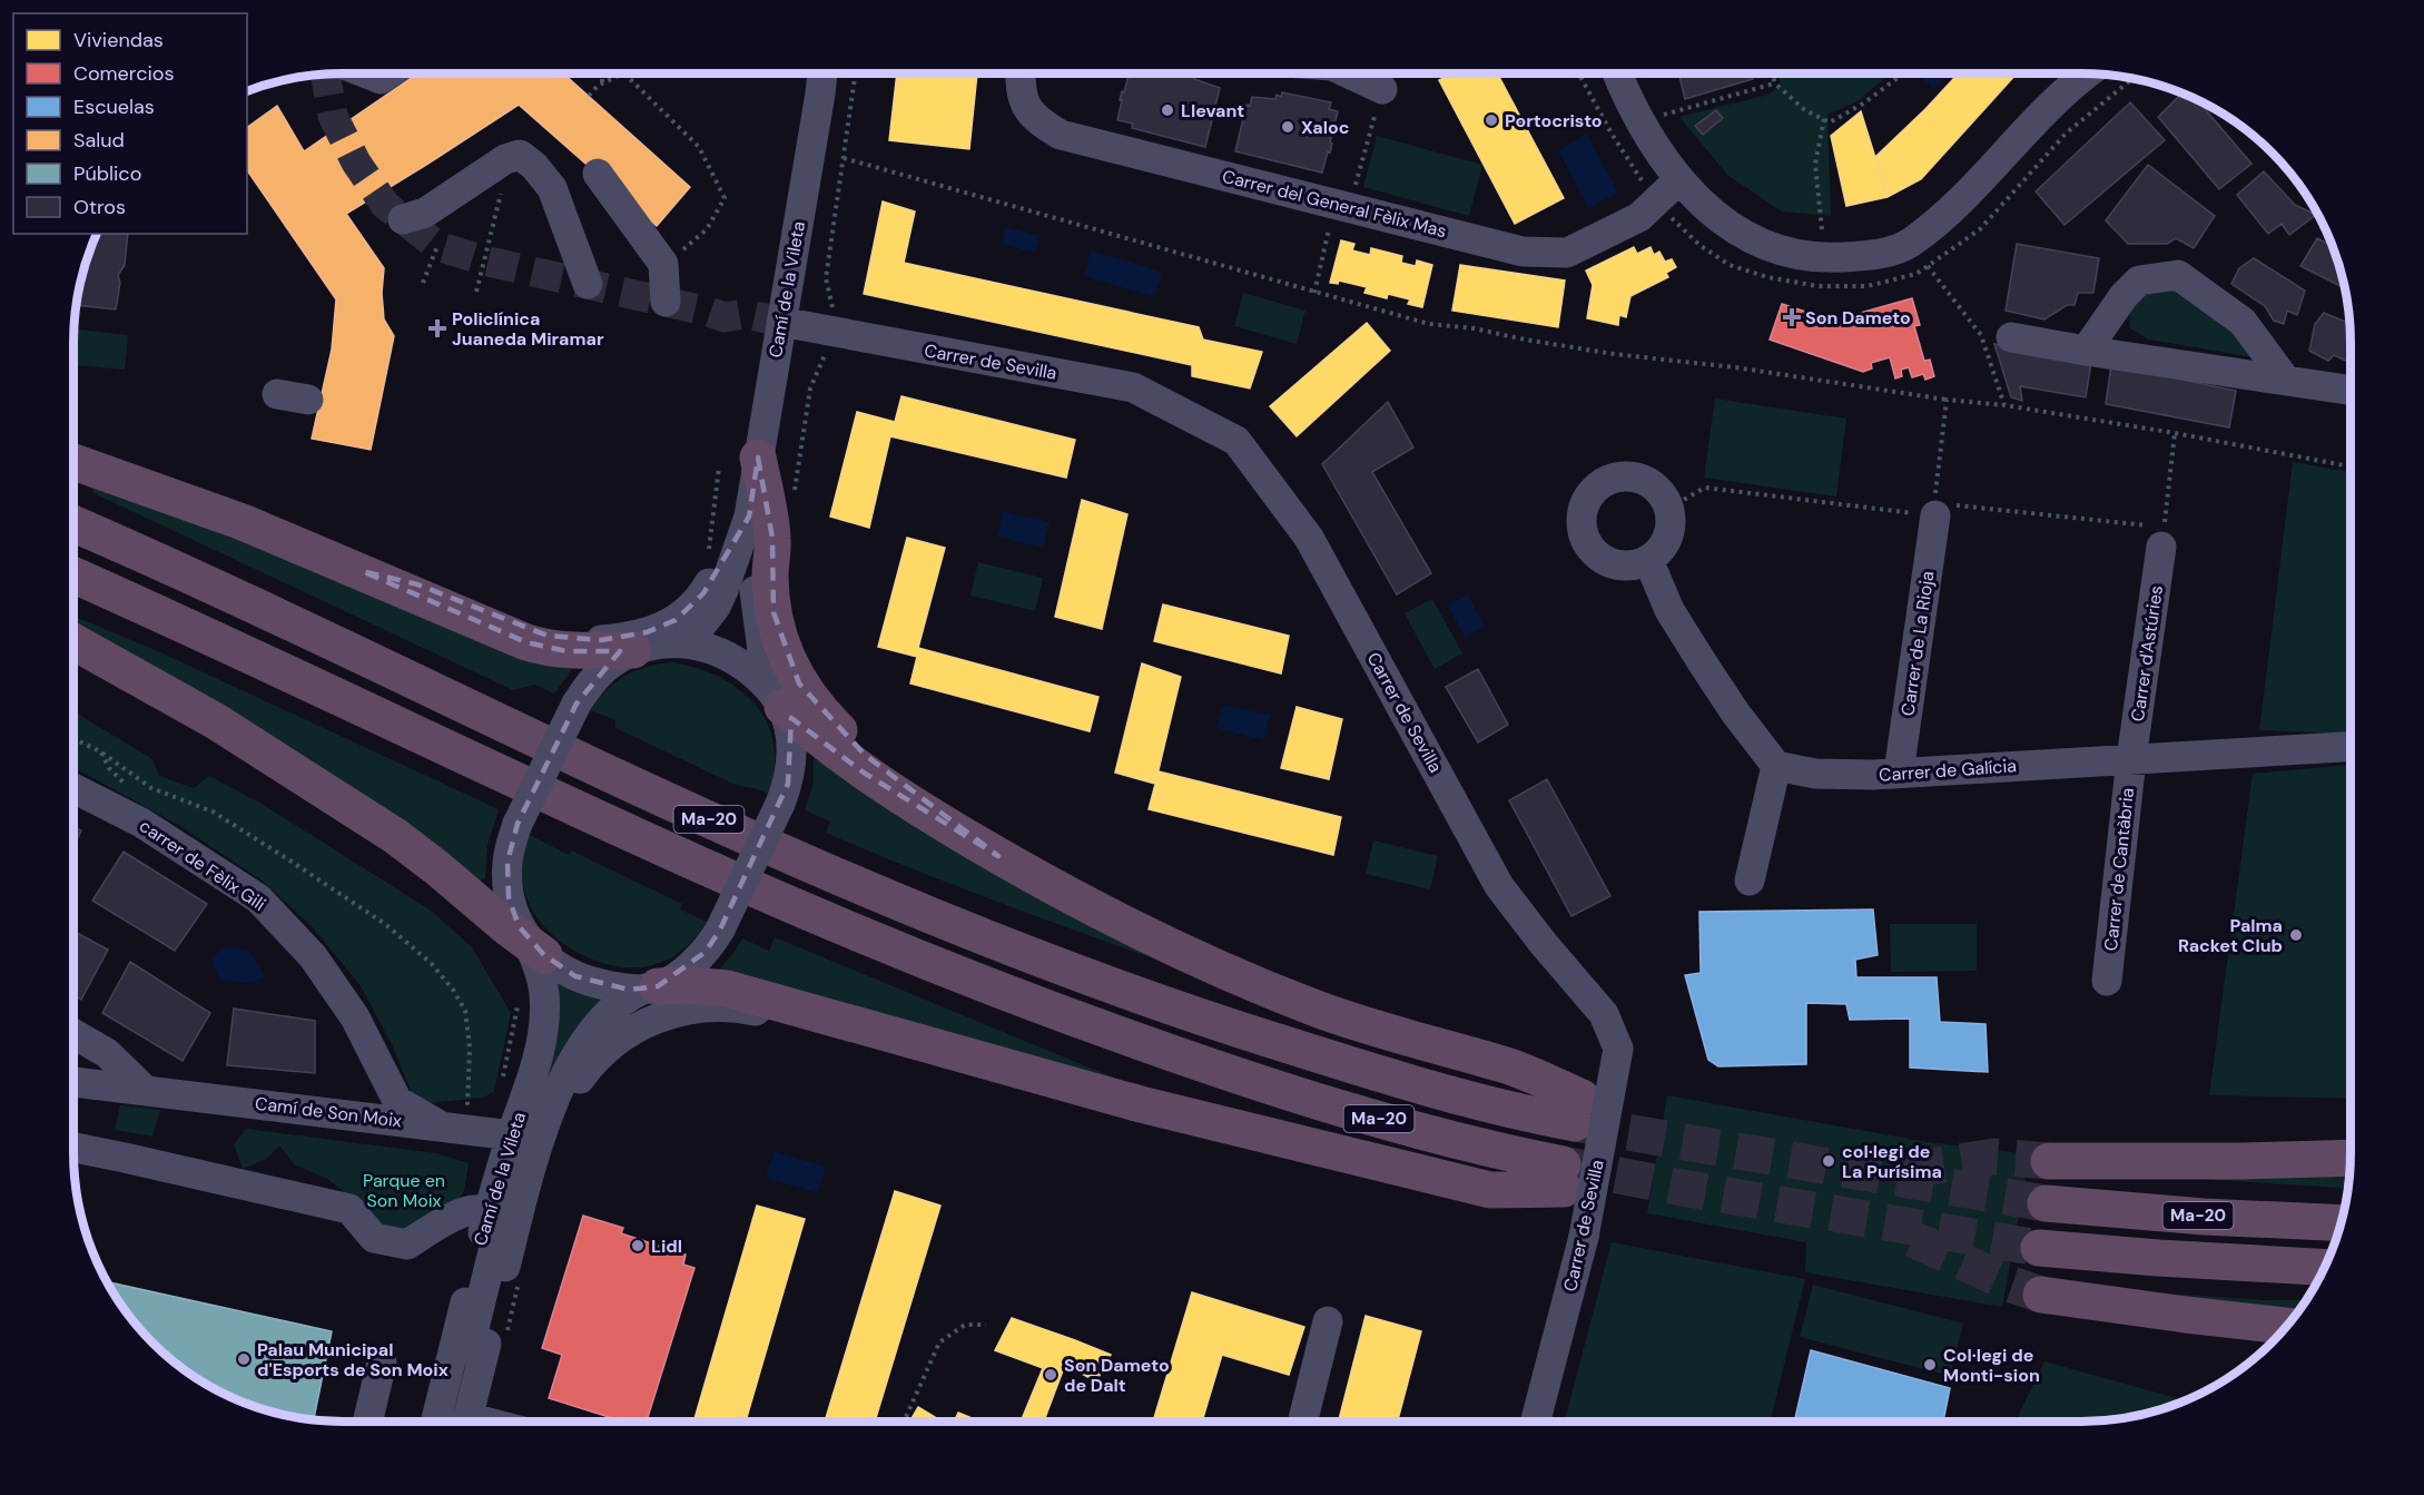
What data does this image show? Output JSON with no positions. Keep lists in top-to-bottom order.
{
  "streets": {
    "highway": ["Ma-20"],
    "street": [
      "Carrer del General Fèlix Mas",
      "Camí de la Vileta",
      "Carrer de Sevilla",
      "Carrer de La Rioja",
      "Carrer d'Astúries",
      "Carrer de Galícia",
      "carrer de Fèlix Gili",
      "Carrer de Cantàbria",
      "Camí de Son Moix"
    ]
  },
  "crossings": [
    ["Camí de la Vileta", "Carrer de Sevilla"],
    ["Camí de la Vileta", "Camí de Son Moix"],
    ["Carrer de La Rioja", "Carrer de Galícia"],
    ["Carrer d'Astúries", "Carrer de Galícia"],
    ["Carrer d'Astúries", "Carrer de Cantàbria"],
    ["Carrer de Galícia", "Carrer de Cantàbria"],
    ["carrer de Fèlix Gili", "Camí de Son Moix"]
  ],
  "parks": ["Parque en Son Moix"],
  "places": {
    "other": [
      "Llevant",
      "Portocristo",
      "Xaloc",
      "Palma Racket Club",
      "col·legi de La Purísima",
      "Lidl",
      "Palau Municipal d'Esports de Son Moix",
      "Col·legi de Monti-sion",
      "Son Dameto de Dalt"
    ],
    "health": ["Son Dameto", "Policlínica Juaneda Miramar"]
  },
  "legend": [
    "Viviendas",
    "Comercios",
    "Escuelas",
    "Salud",
    "Público",
    "Otros"
  ]
}
